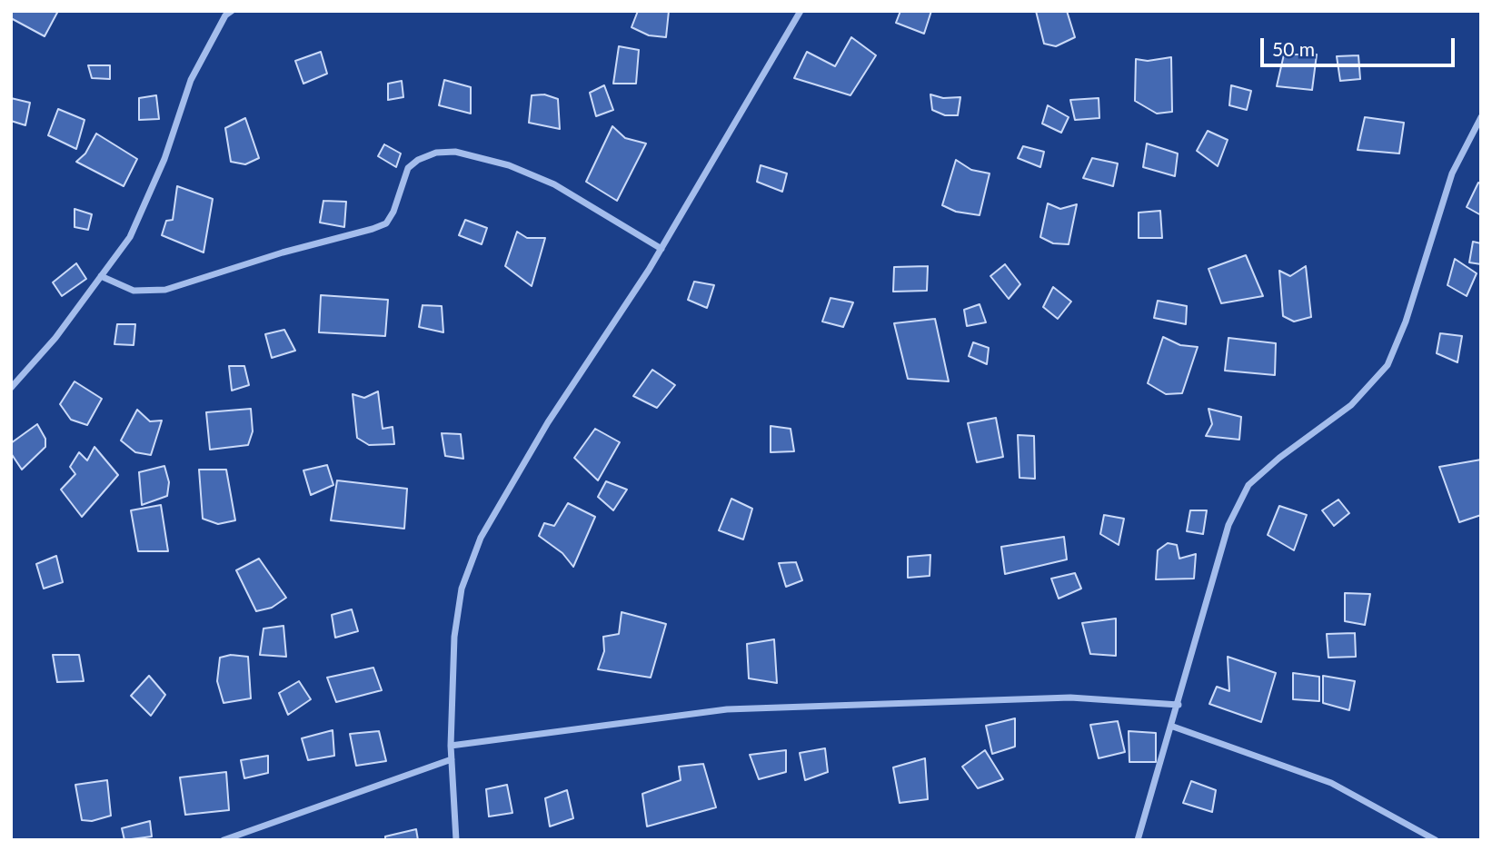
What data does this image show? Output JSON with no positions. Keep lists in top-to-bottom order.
{
  "scale_bar": "50 m"
}
